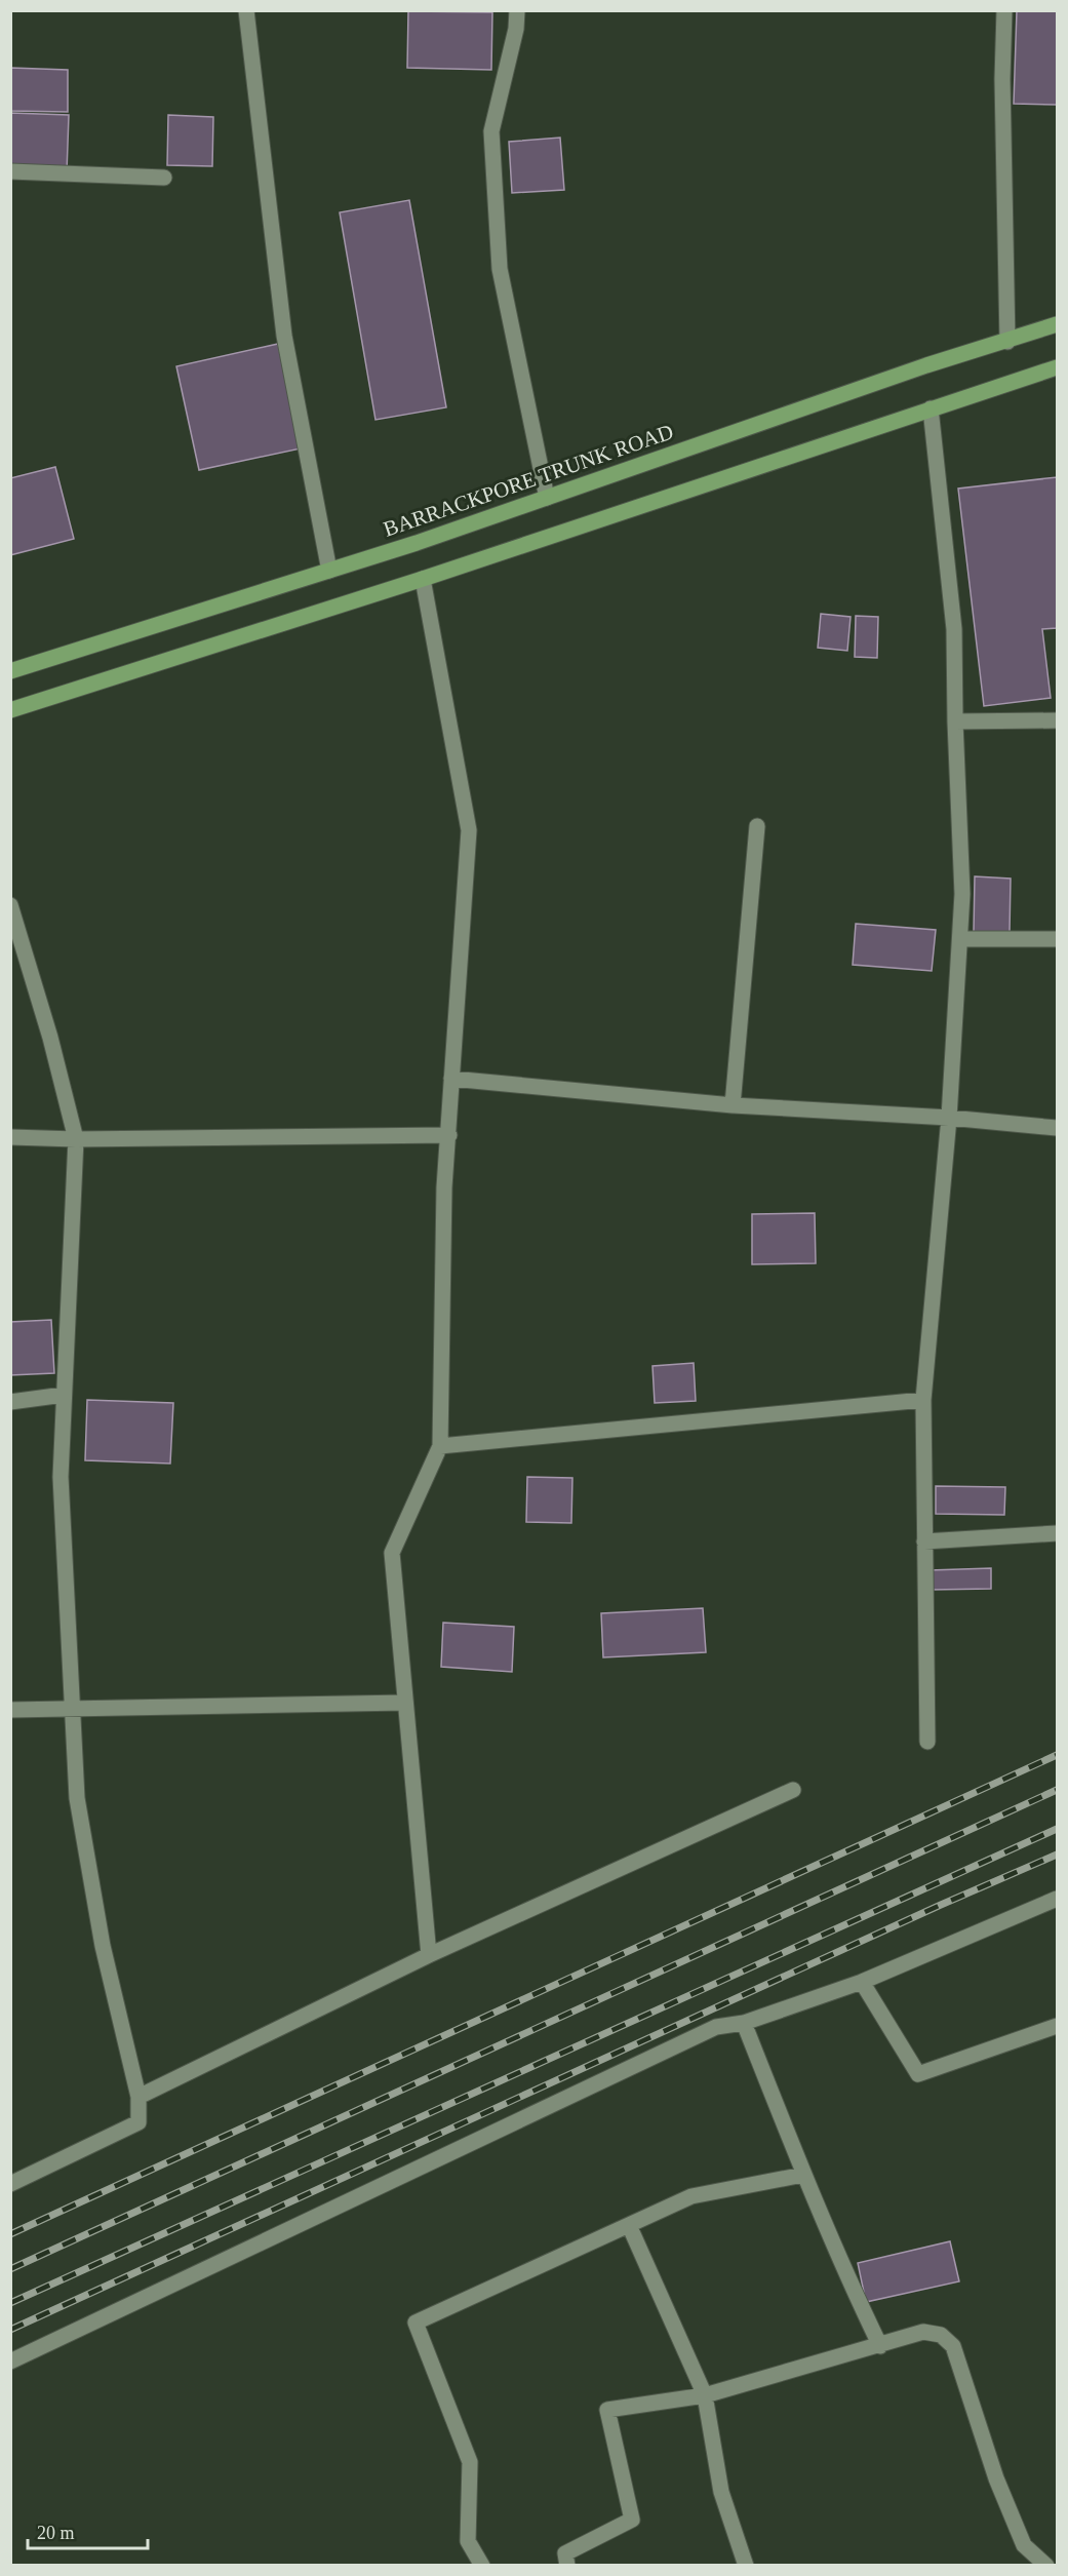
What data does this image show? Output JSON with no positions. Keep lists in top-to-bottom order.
{
  "streets": {
    "main road": ["BARRACKPORE TRUNK ROAD"]
  },
  "scale_bar": "20 m"
}
